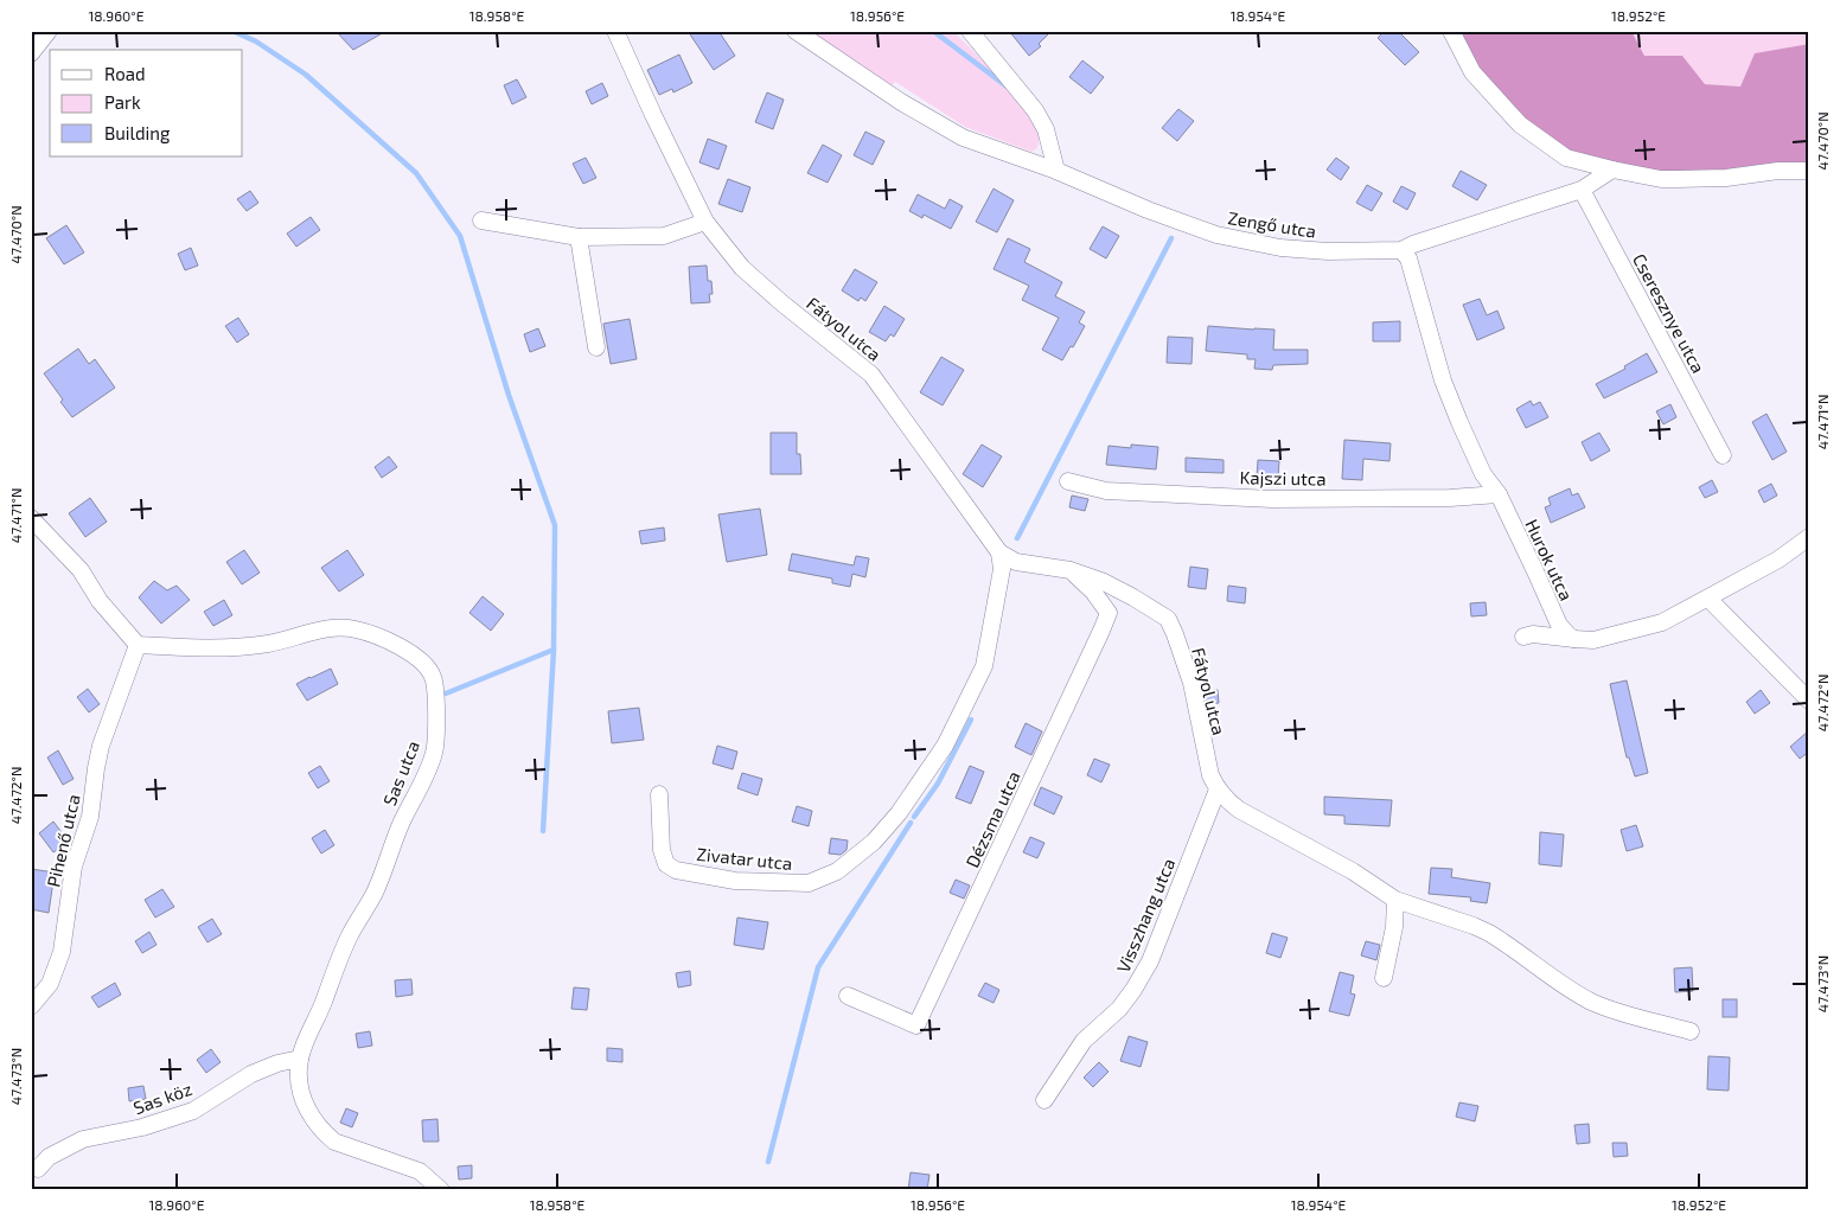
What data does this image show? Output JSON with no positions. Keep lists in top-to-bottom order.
{
  "streets": {
    "street": [
      "Zengő utca",
      "Cseresznye utca",
      "Fátyol utca",
      "Kajszi utca",
      "Hurok utca",
      "Sas utca",
      "Dézsma utca",
      "Pihenő utca",
      "Zivatar utca",
      "Visszhang utca",
      "Sas köz"
    ]
  },
  "crossings": [
    ["Zengő utca", "Cseresznye utca"],
    ["Zengő utca", "Hurok utca"],
    ["Fátyol utca", "Dézsma utca"],
    ["Fátyol utca", "Zivatar utca"],
    ["Fátyol utca", "Visszhang utca"],
    ["Kajszi utca", "Hurok utca"],
    ["Sas utca", "Pihenő utca"],
    ["Sas utca", "Sas köz"]
  ],
  "legend": ["Road", "Park", "Building"],
  "coordinates": [
    "18.960°E",
    "18.958°E",
    "18.956°E",
    "18.954°E",
    "18.952°E",
    "47.470°N",
    "47.471°N",
    "47.472°N",
    "47.473°N"
  ]
}
